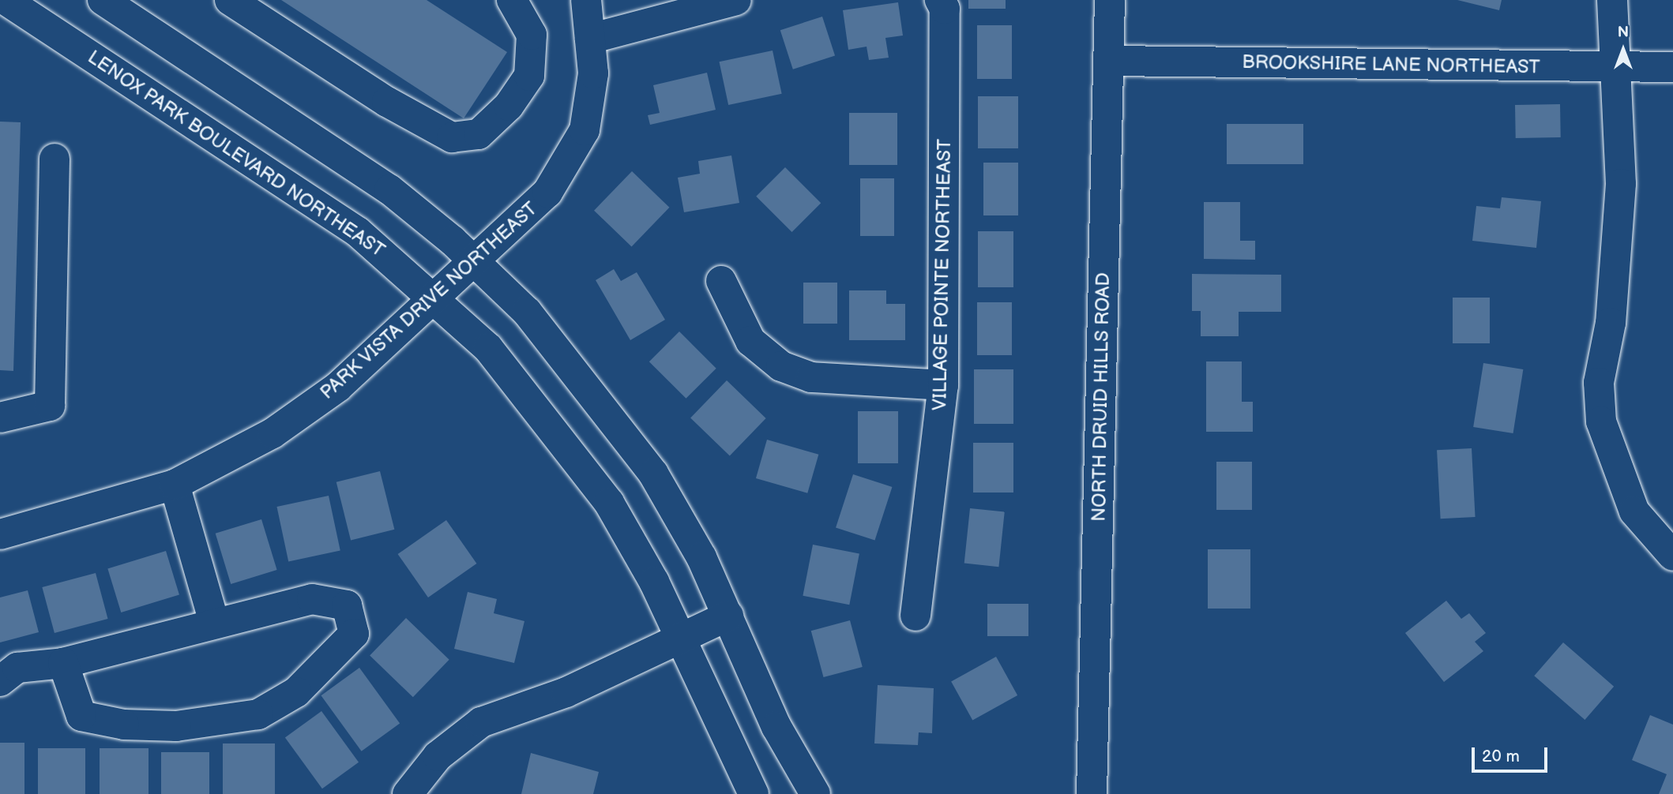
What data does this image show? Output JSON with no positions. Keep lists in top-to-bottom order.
{
  "streets": {
    "street": [
      "BROOKSHIRE LANE NORTHEAST",
      "LENOX PARK BOULEVARD NORTHEAST",
      "VILLAGE POINTE NORTHEAST",
      "PARK VISTA DRIVE NORTHEAST",
      "NORTH DRUID HILLS ROAD"
    ]
  },
  "crossings": [
    ["BROOKSHIRE LANE NORTHEAST", "NORTH DRUID HILLS ROAD"],
    ["LENOX PARK BOULEVARD NORTHEAST", "PARK VISTA DRIVE NORTHEAST"]
  ],
  "scale_bar": "20 m",
  "north": "top"
}
